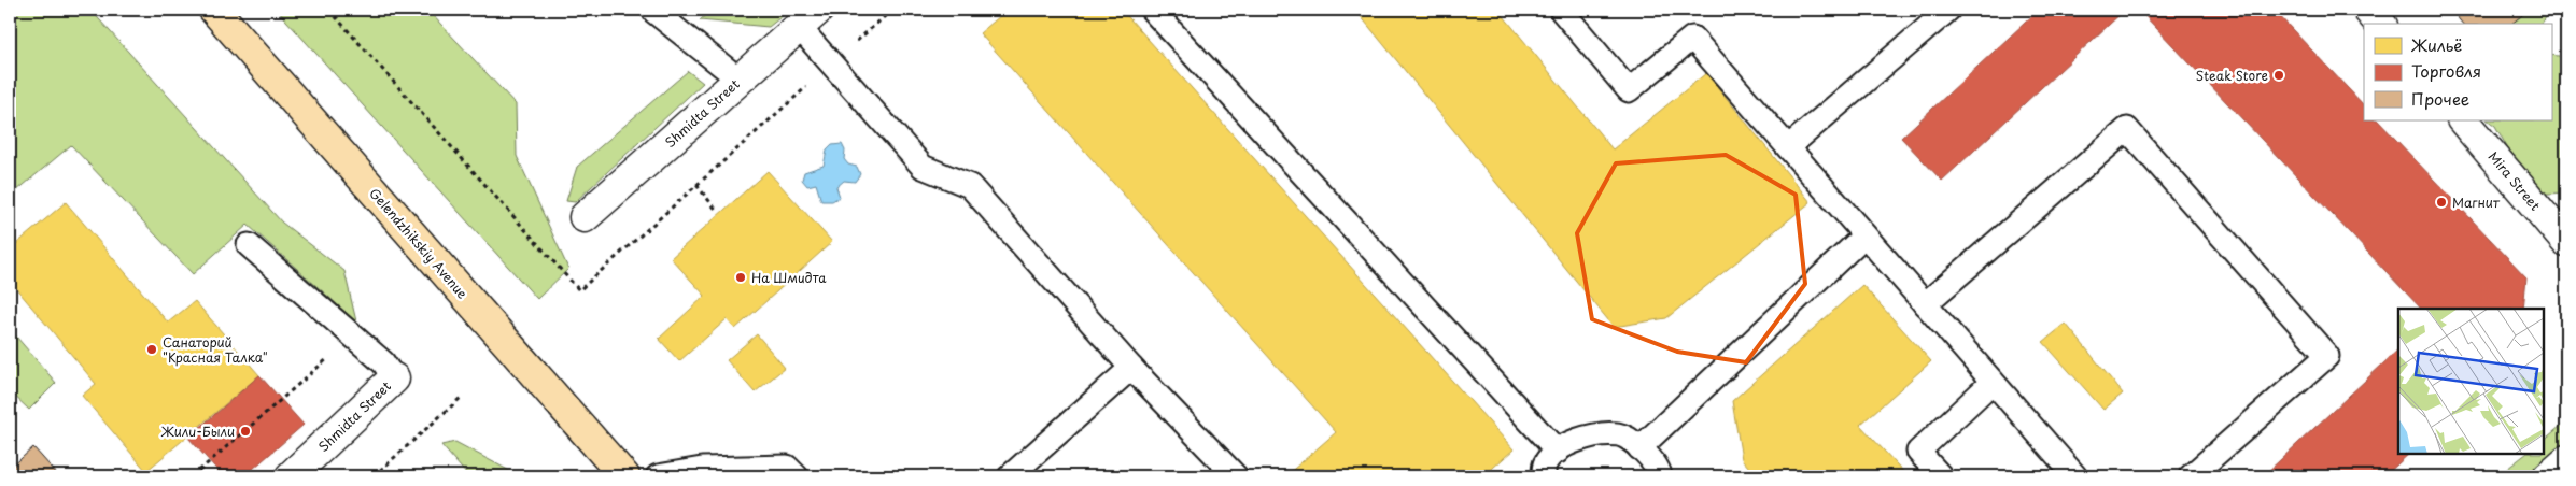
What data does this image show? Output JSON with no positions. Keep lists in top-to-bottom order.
{
  "streets": {
    "main road": ["Gelendzhikskiy Avenue"],
    "street": ["Shmidta Street", "Mira Street"]
  },
  "places": [
    "Steak Store",
    "Магнит",
    "На Шмидта",
    "Санаторий \"Красная Талка\"",
    "Жили-Были"
  ],
  "legend": ["Жильё", "Торговля", "Прочее"]
}
